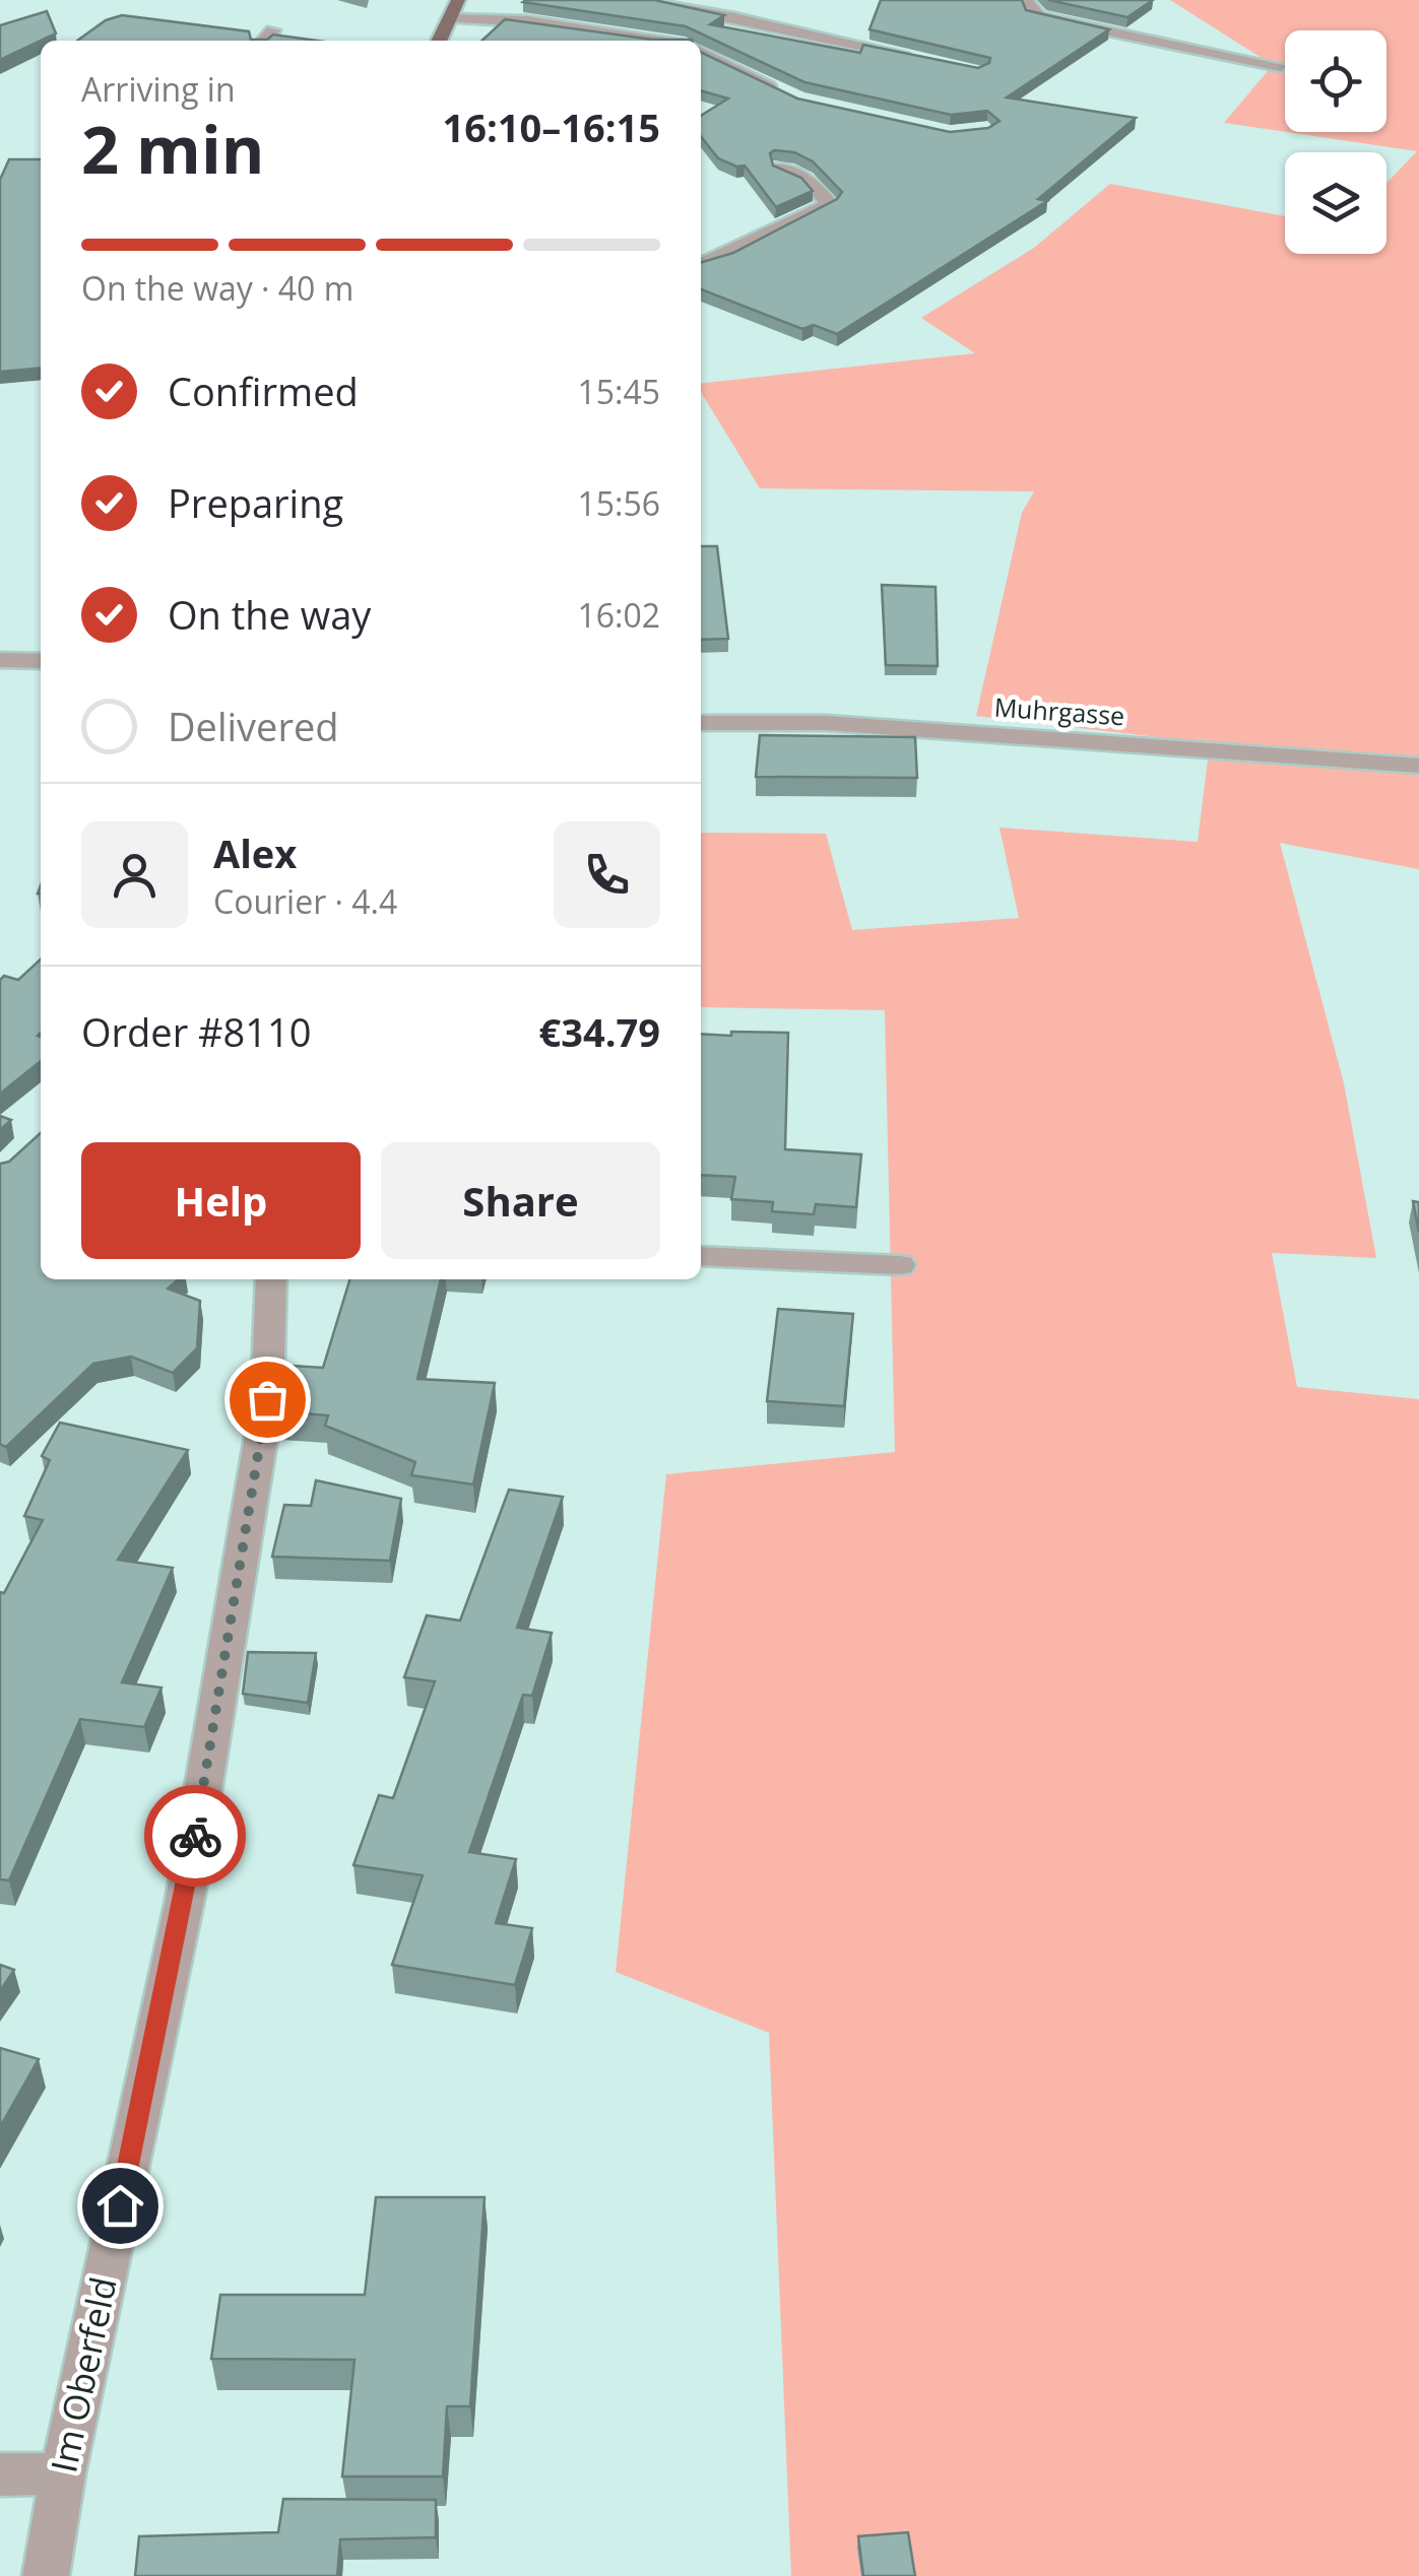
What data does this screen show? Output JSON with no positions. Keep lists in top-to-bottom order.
{
  "streets": {
    "street": ["Muhrgasse", "Im Oberfeld"]
  },
  "page": {
    "heading": ["2 min", "Arriving in", "16:10–16:15"],
    "panel": [
      "Alex",
      "Courier · 4.4",
      "Order #8110",
      "€34.79"
    ],
    "bar": "On the way · 40 m",
    "list": [
      ["Confirmed", "15:45"],
      ["Preparing", "15:56"],
      ["On the way", "16:02"],
      "Delivered"
    ],
    "buttons": ["Help", "Share"]
  }
}
